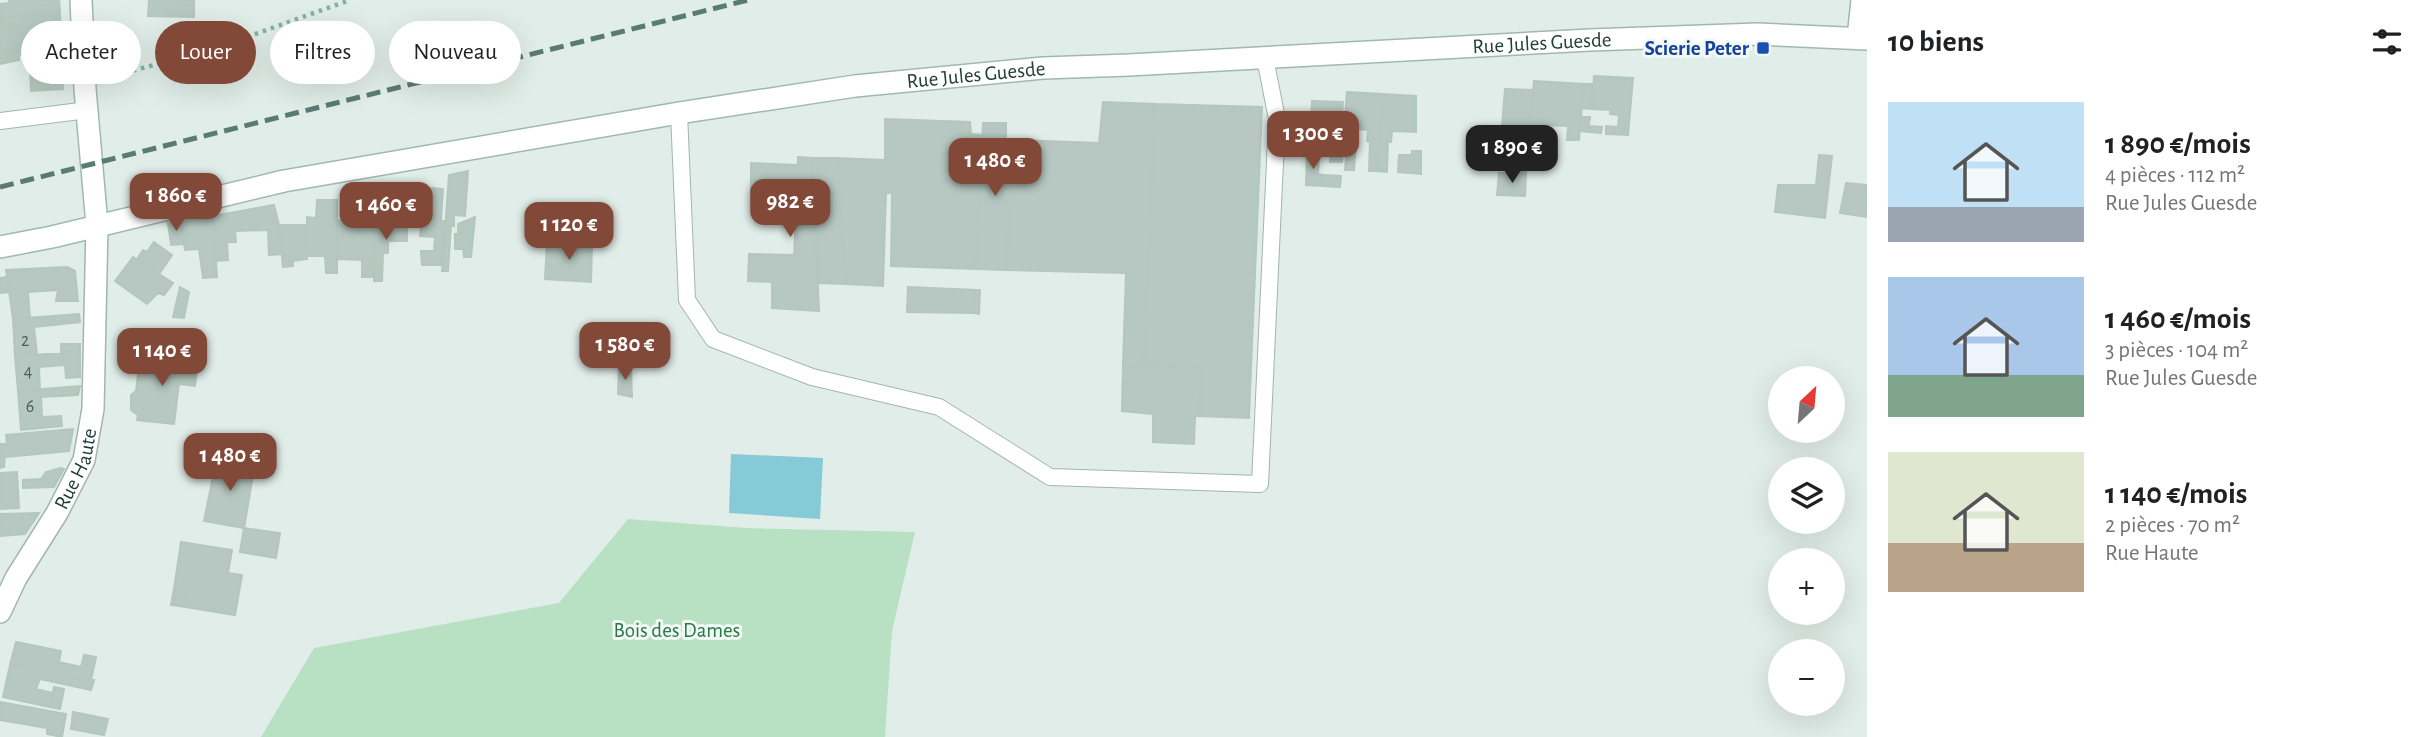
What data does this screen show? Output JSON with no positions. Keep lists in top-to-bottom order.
{
  "streets": {
    "street": ["Rue Jules Guesde", "Rue Haute"]
  },
  "crossings": [
    ["Rue Jules Guesde", "Rue Haute"]
  ],
  "parks": ["Bois des Dames"],
  "places": {
    "transit": ["Scierie Peter"]
  },
  "house_numbers": ["2", "4", "6"],
  "north": "top right",
  "page": {
    "heading": "10 biens",
    "chip": [
      "Acheter",
      "Louer",
      "Filtres",
      "Nouveau"
    ],
    "list": [
      {
        "name": "1 890 €/mois",
        "note": "4 pièces · 112 m² · Rue Jules Guesde"
      },
      {
        "name": "1 460 €/mois",
        "note": "3 pièces · 104 m² · Rue Jules Guesde"
      },
      {
        "name": "1 140 €/mois",
        "note": "2 pièces · 70 m² · Rue Haute"
      }
    ],
    "price": [
      "1 300 €",
      "1 890 €",
      "1 480 €",
      "1 860 €",
      "982 €",
      "1 460 €",
      "1 120 €",
      "1 580 €",
      "1 140 €",
      "1 480 €"
    ],
    "map_buttons": ["+", "−"]
  }
}
